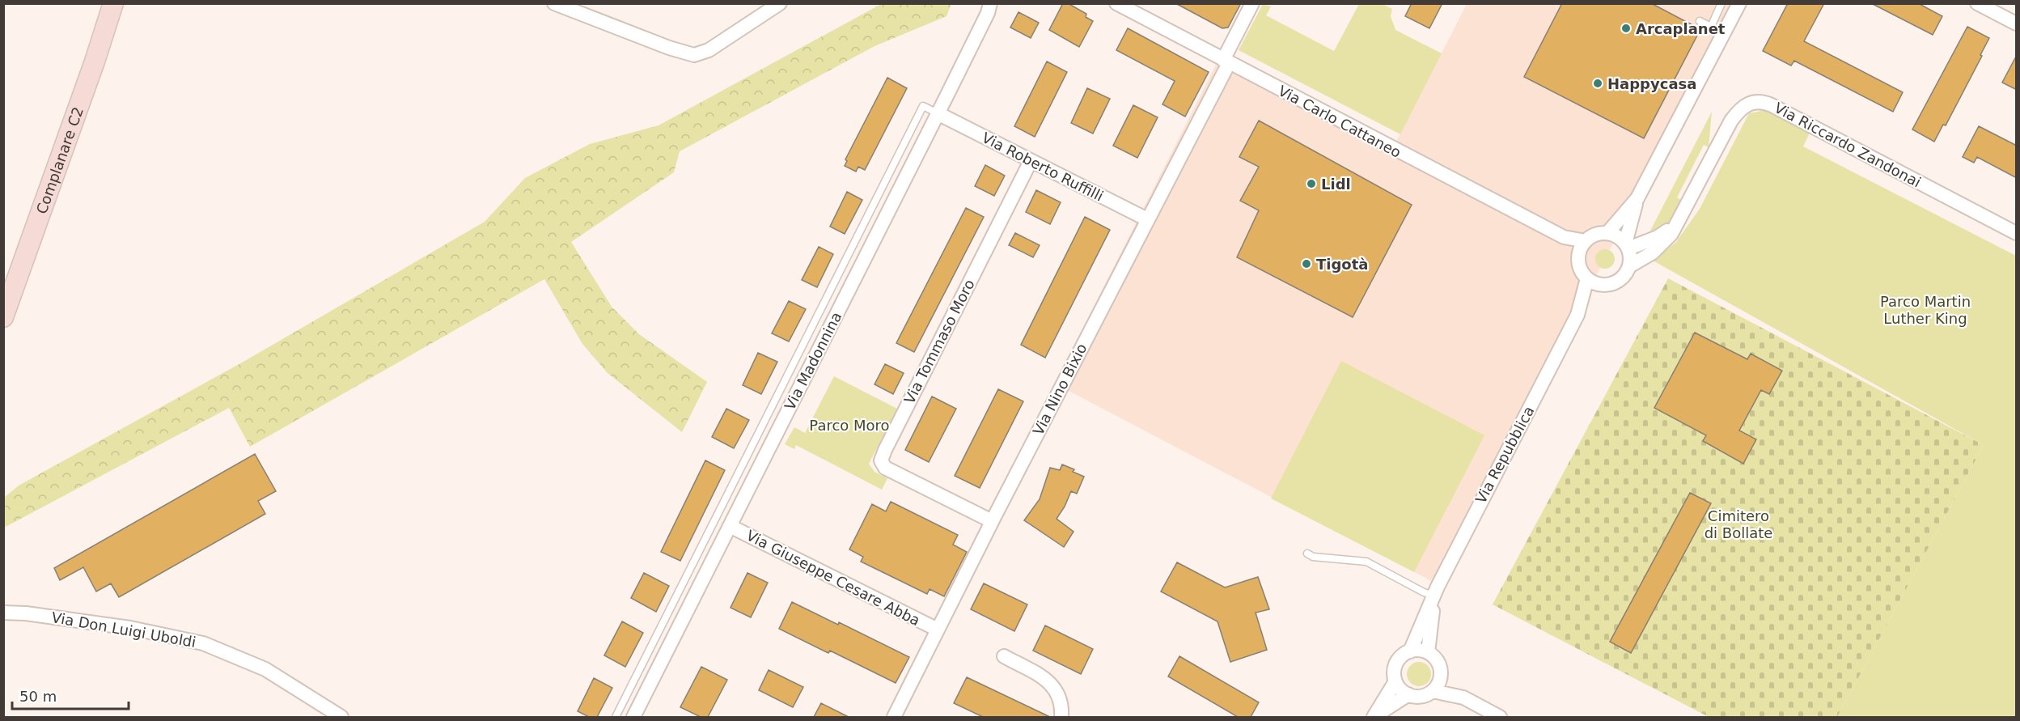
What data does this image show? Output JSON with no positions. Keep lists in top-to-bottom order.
{
  "streets": {
    "street": [
      "Via Carlo Cattaneo",
      "Via Riccardo Zandonai",
      "Complanare C2",
      "Via Roberto Ruffilli",
      "Via Tommaso Moro",
      "Via Madonnina",
      "Via Nino Bixio",
      "Via Repubblica",
      "Via Giuseppe Cesare Abba",
      "Via Don Luigi Uboldi"
    ]
  },
  "crossings": [
    ["Via Carlo Cattaneo", "Via Riccardo Zandonai"],
    ["Via Carlo Cattaneo", "Via Nino Bixio"],
    ["Via Carlo Cattaneo", "Via Repubblica"],
    ["Via Riccardo Zandonai", "Via Repubblica"],
    ["Via Roberto Ruffilli", "Via Tommaso Moro"],
    ["Via Roberto Ruffilli", "Via Madonnina"],
    ["Via Roberto Ruffilli", "Via Nino Bixio"],
    ["Via Tommaso Moro", "Via Nino Bixio"],
    ["Via Madonnina", "Via Giuseppe Cesare Abba"],
    ["Via Nino Bixio", "Via Giuseppe Cesare Abba"]
  ],
  "parks": ["Parco Martin Luther King", "Parco Moro", "Cimitero di Bollate"],
  "places": [
    "Arcaplanet",
    "Happycasa",
    "Lidl",
    "Tigotà"
  ],
  "scale_bar": "50 m"
}
